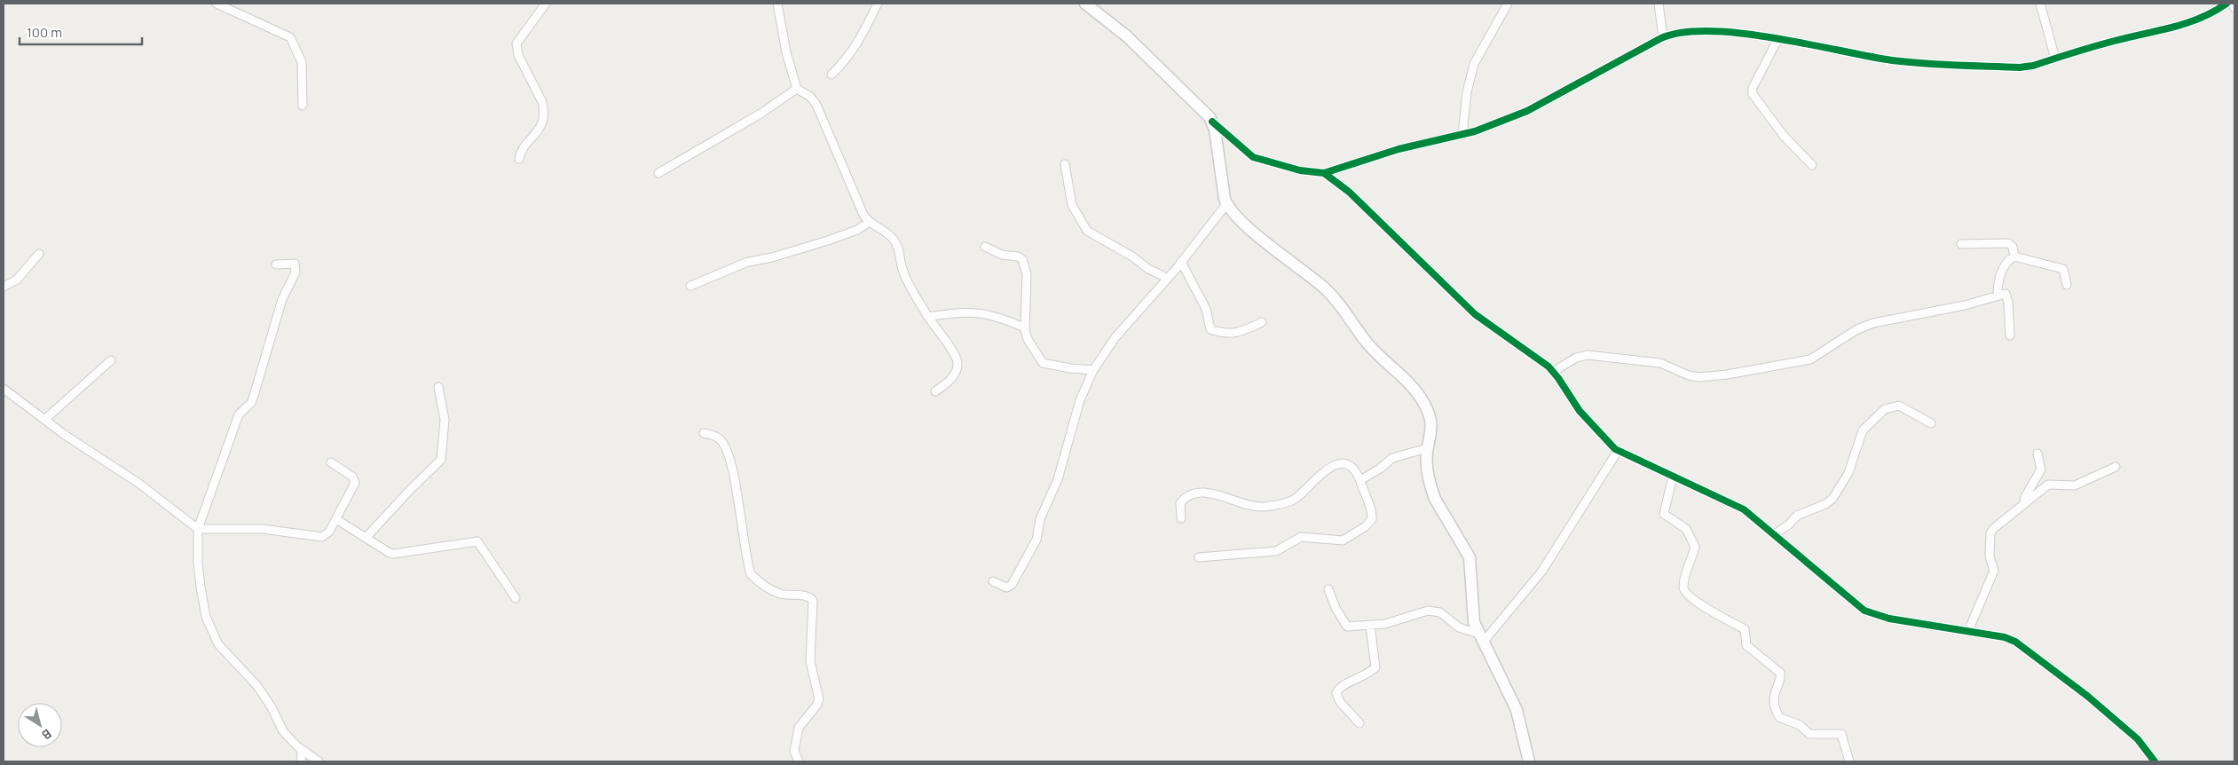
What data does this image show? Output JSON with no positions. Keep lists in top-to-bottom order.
{
  "scale_bar": "100 m",
  "north": "bottom right"
}
